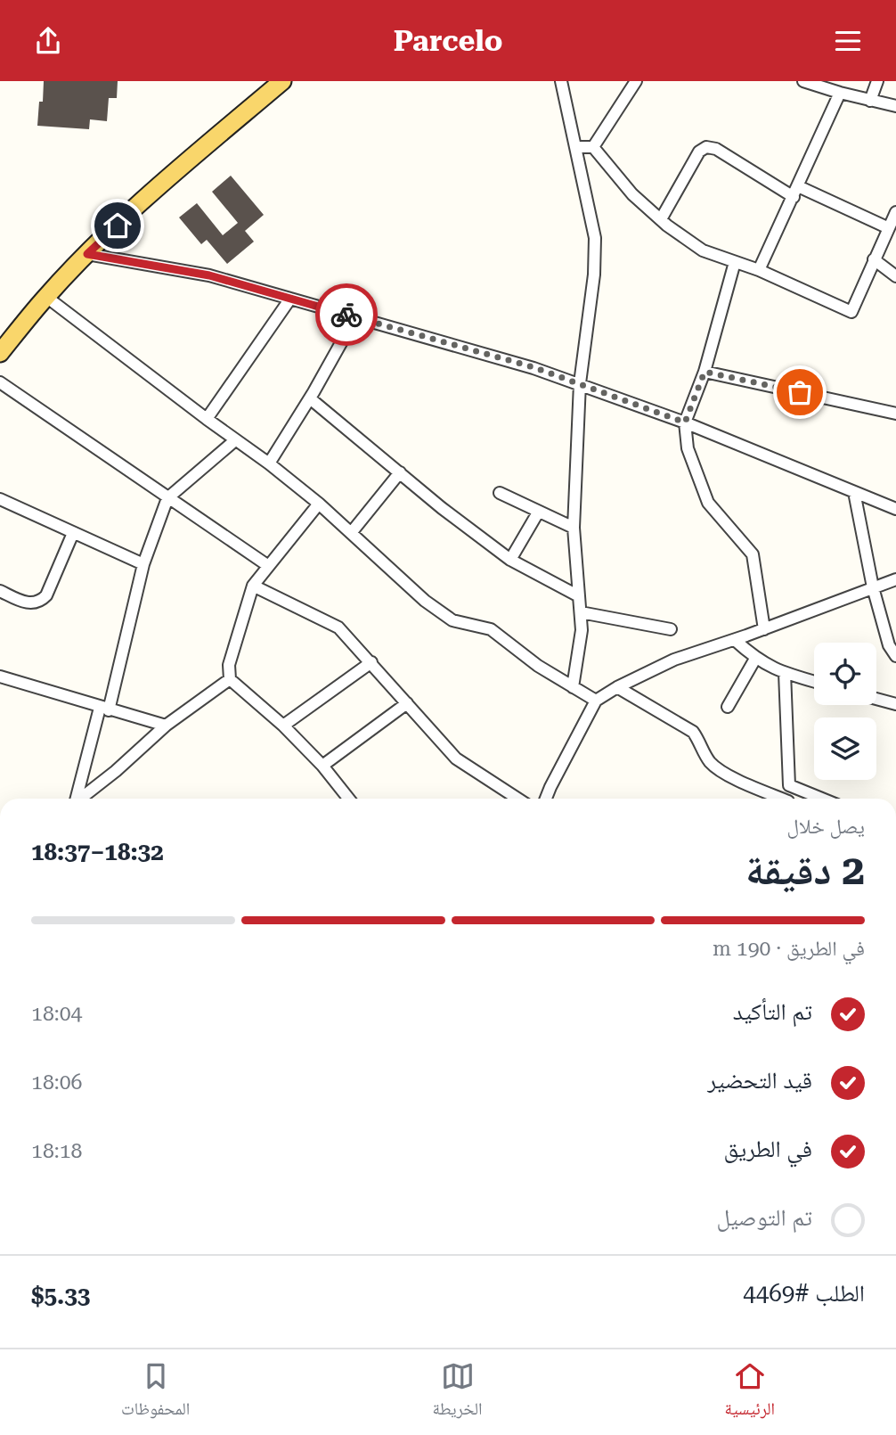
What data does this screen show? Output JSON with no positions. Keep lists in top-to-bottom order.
{
  "page": {
    "header": "Parcelo",
    "heading": ["2 دقيقة", "يصل خلال", "18:32–18:37"],
    "panel": ["الطلب #4469", "$5.33"],
    "bar": "في الطريق · 190 m",
    "list": [
      ["تم التأكيد", "18:04"],
      ["قيد التحضير", "18:06"],
      ["في الطريق", "18:18"],
      "تم التوصيل"
    ],
    "tabs": ["الرئيسية", "الخريطة", "المحفوظات"]
  }
}
